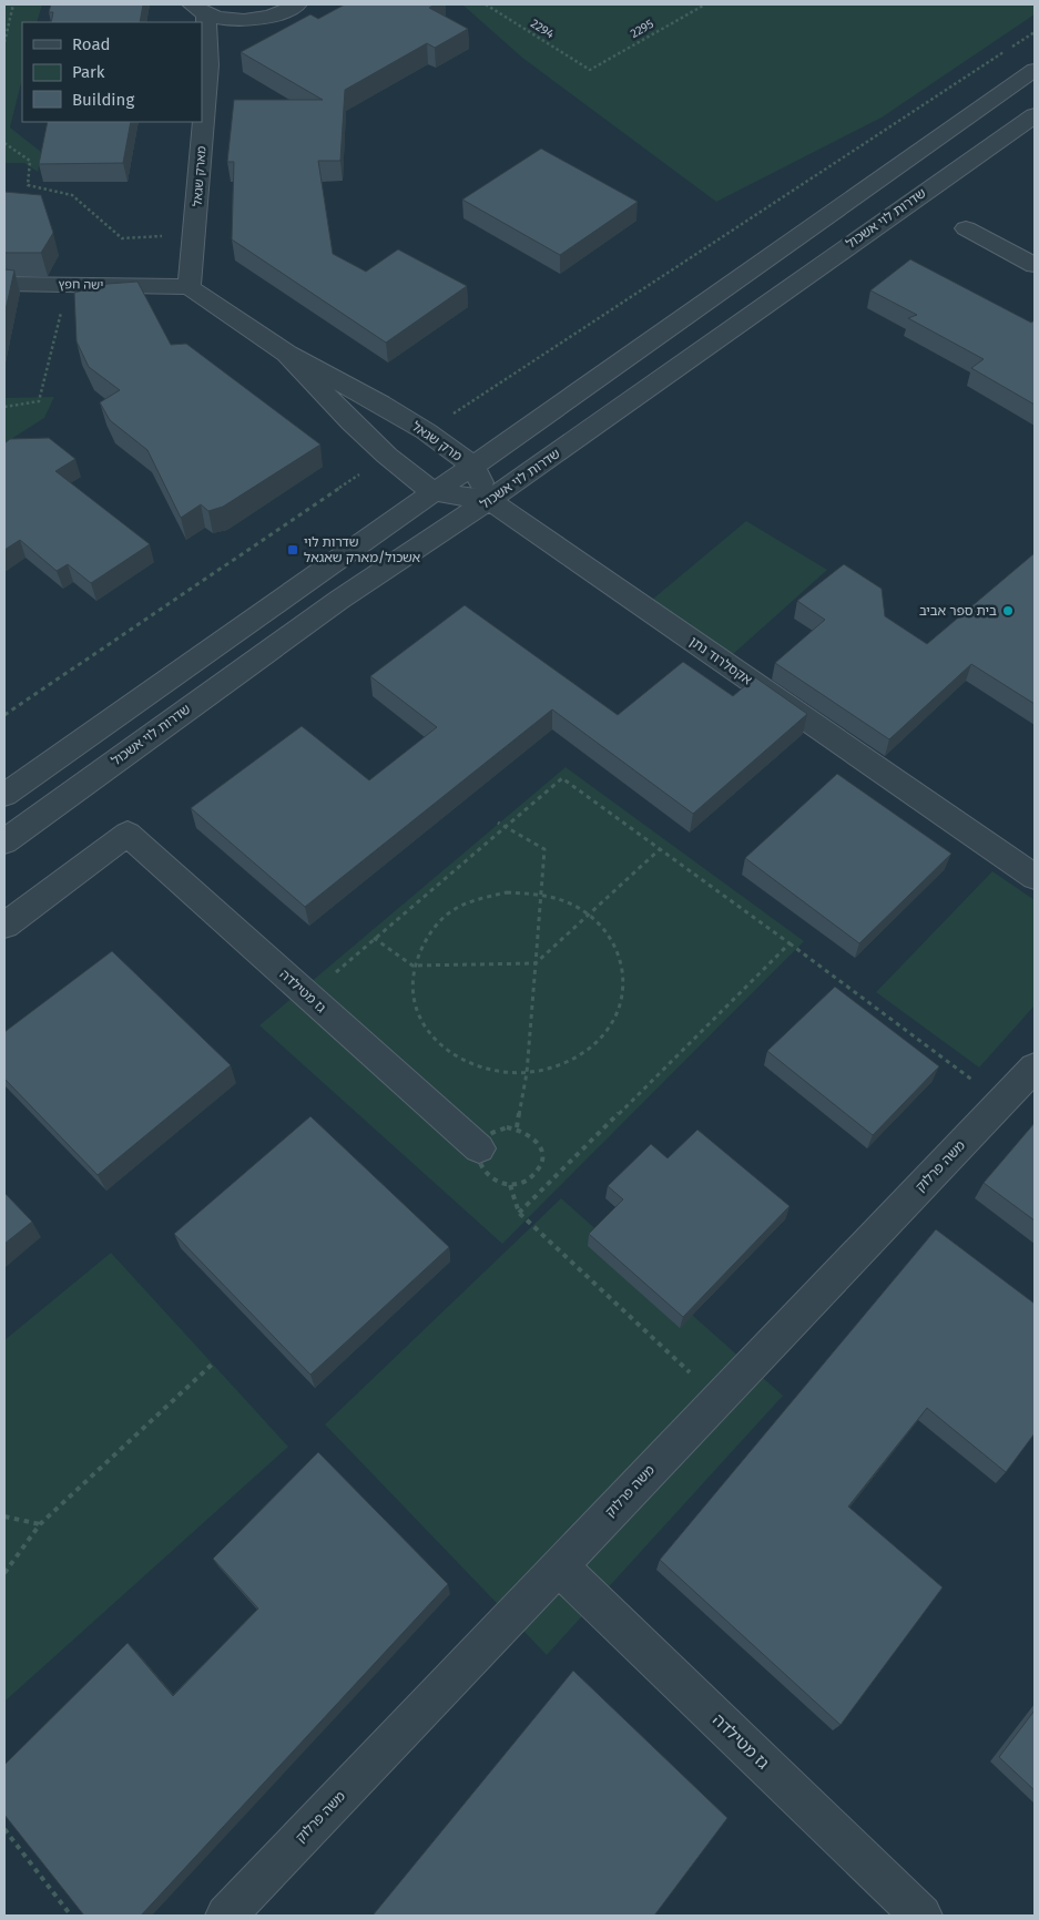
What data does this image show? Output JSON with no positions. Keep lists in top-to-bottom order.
{
  "streets": {
    "street": [
      "מארק שגאל",
      "שדרות לוי אשכול",
      "ישה חפץ",
      "מרק שגאל",
      "אקסלרוד נתן",
      "גז מטילדה",
      "משה פרלוק"
    ],
    "path": ["2294", "2295"]
  },
  "crossings": [
    ["2294", "2295"],
    ["מארק שגאל", "ישה חפץ"],
    ["מארק שגאל", "מרק שגאל"],
    ["שדרות לוי אשכול", "מרק שגאל"],
    ["שדרות לוי אשכול", "אקסלרוד נתן"],
    ["ישה חפץ", "מרק שגאל"],
    ["מרק שגאל", "אקסלרוד נתן"],
    ["גז מטילדה", "משה פרלוק"]
  ],
  "places": {
    "transit": ["שדרות לוי אשכול/מארק שאגאל"],
    "other": ["בית ספר אביב"]
  },
  "legend": ["Road", "Park", "Building"]
}
